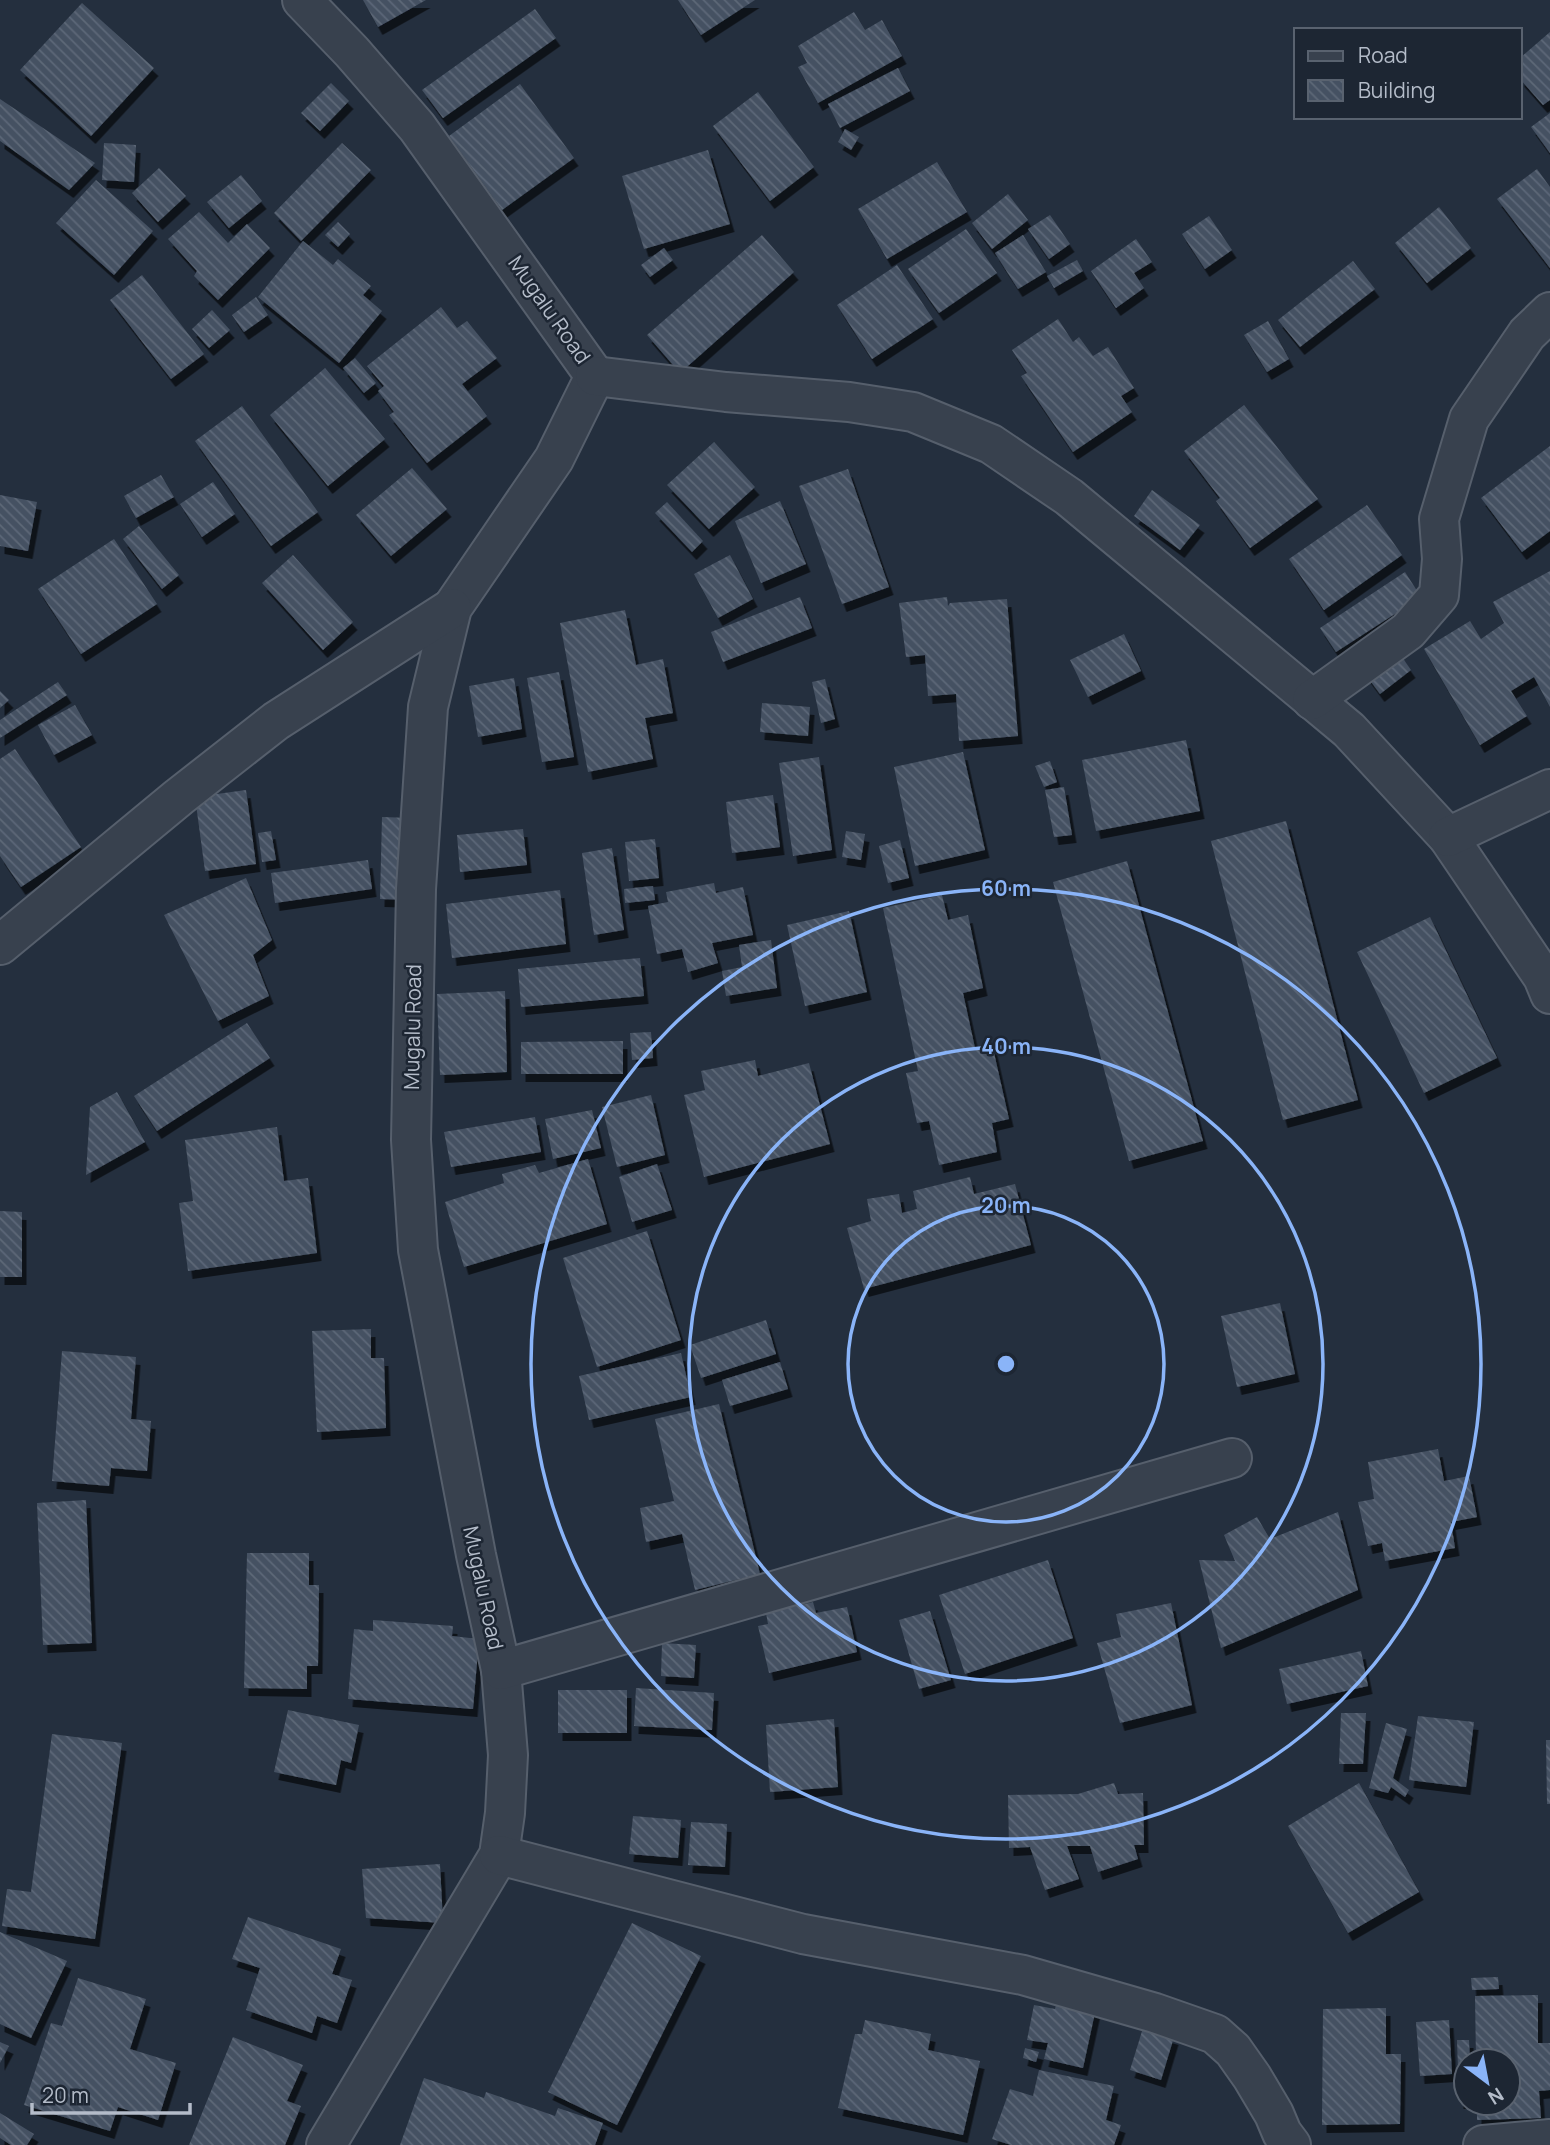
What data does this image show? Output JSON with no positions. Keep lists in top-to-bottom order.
{
  "streets": {
    "street": ["Mugalu Road"]
  },
  "legend": ["Road", "Building"],
  "scale_bar": "20 m",
  "north": "bottom right",
  "rings": ["60 m", "40 m", "20 m"]
}
